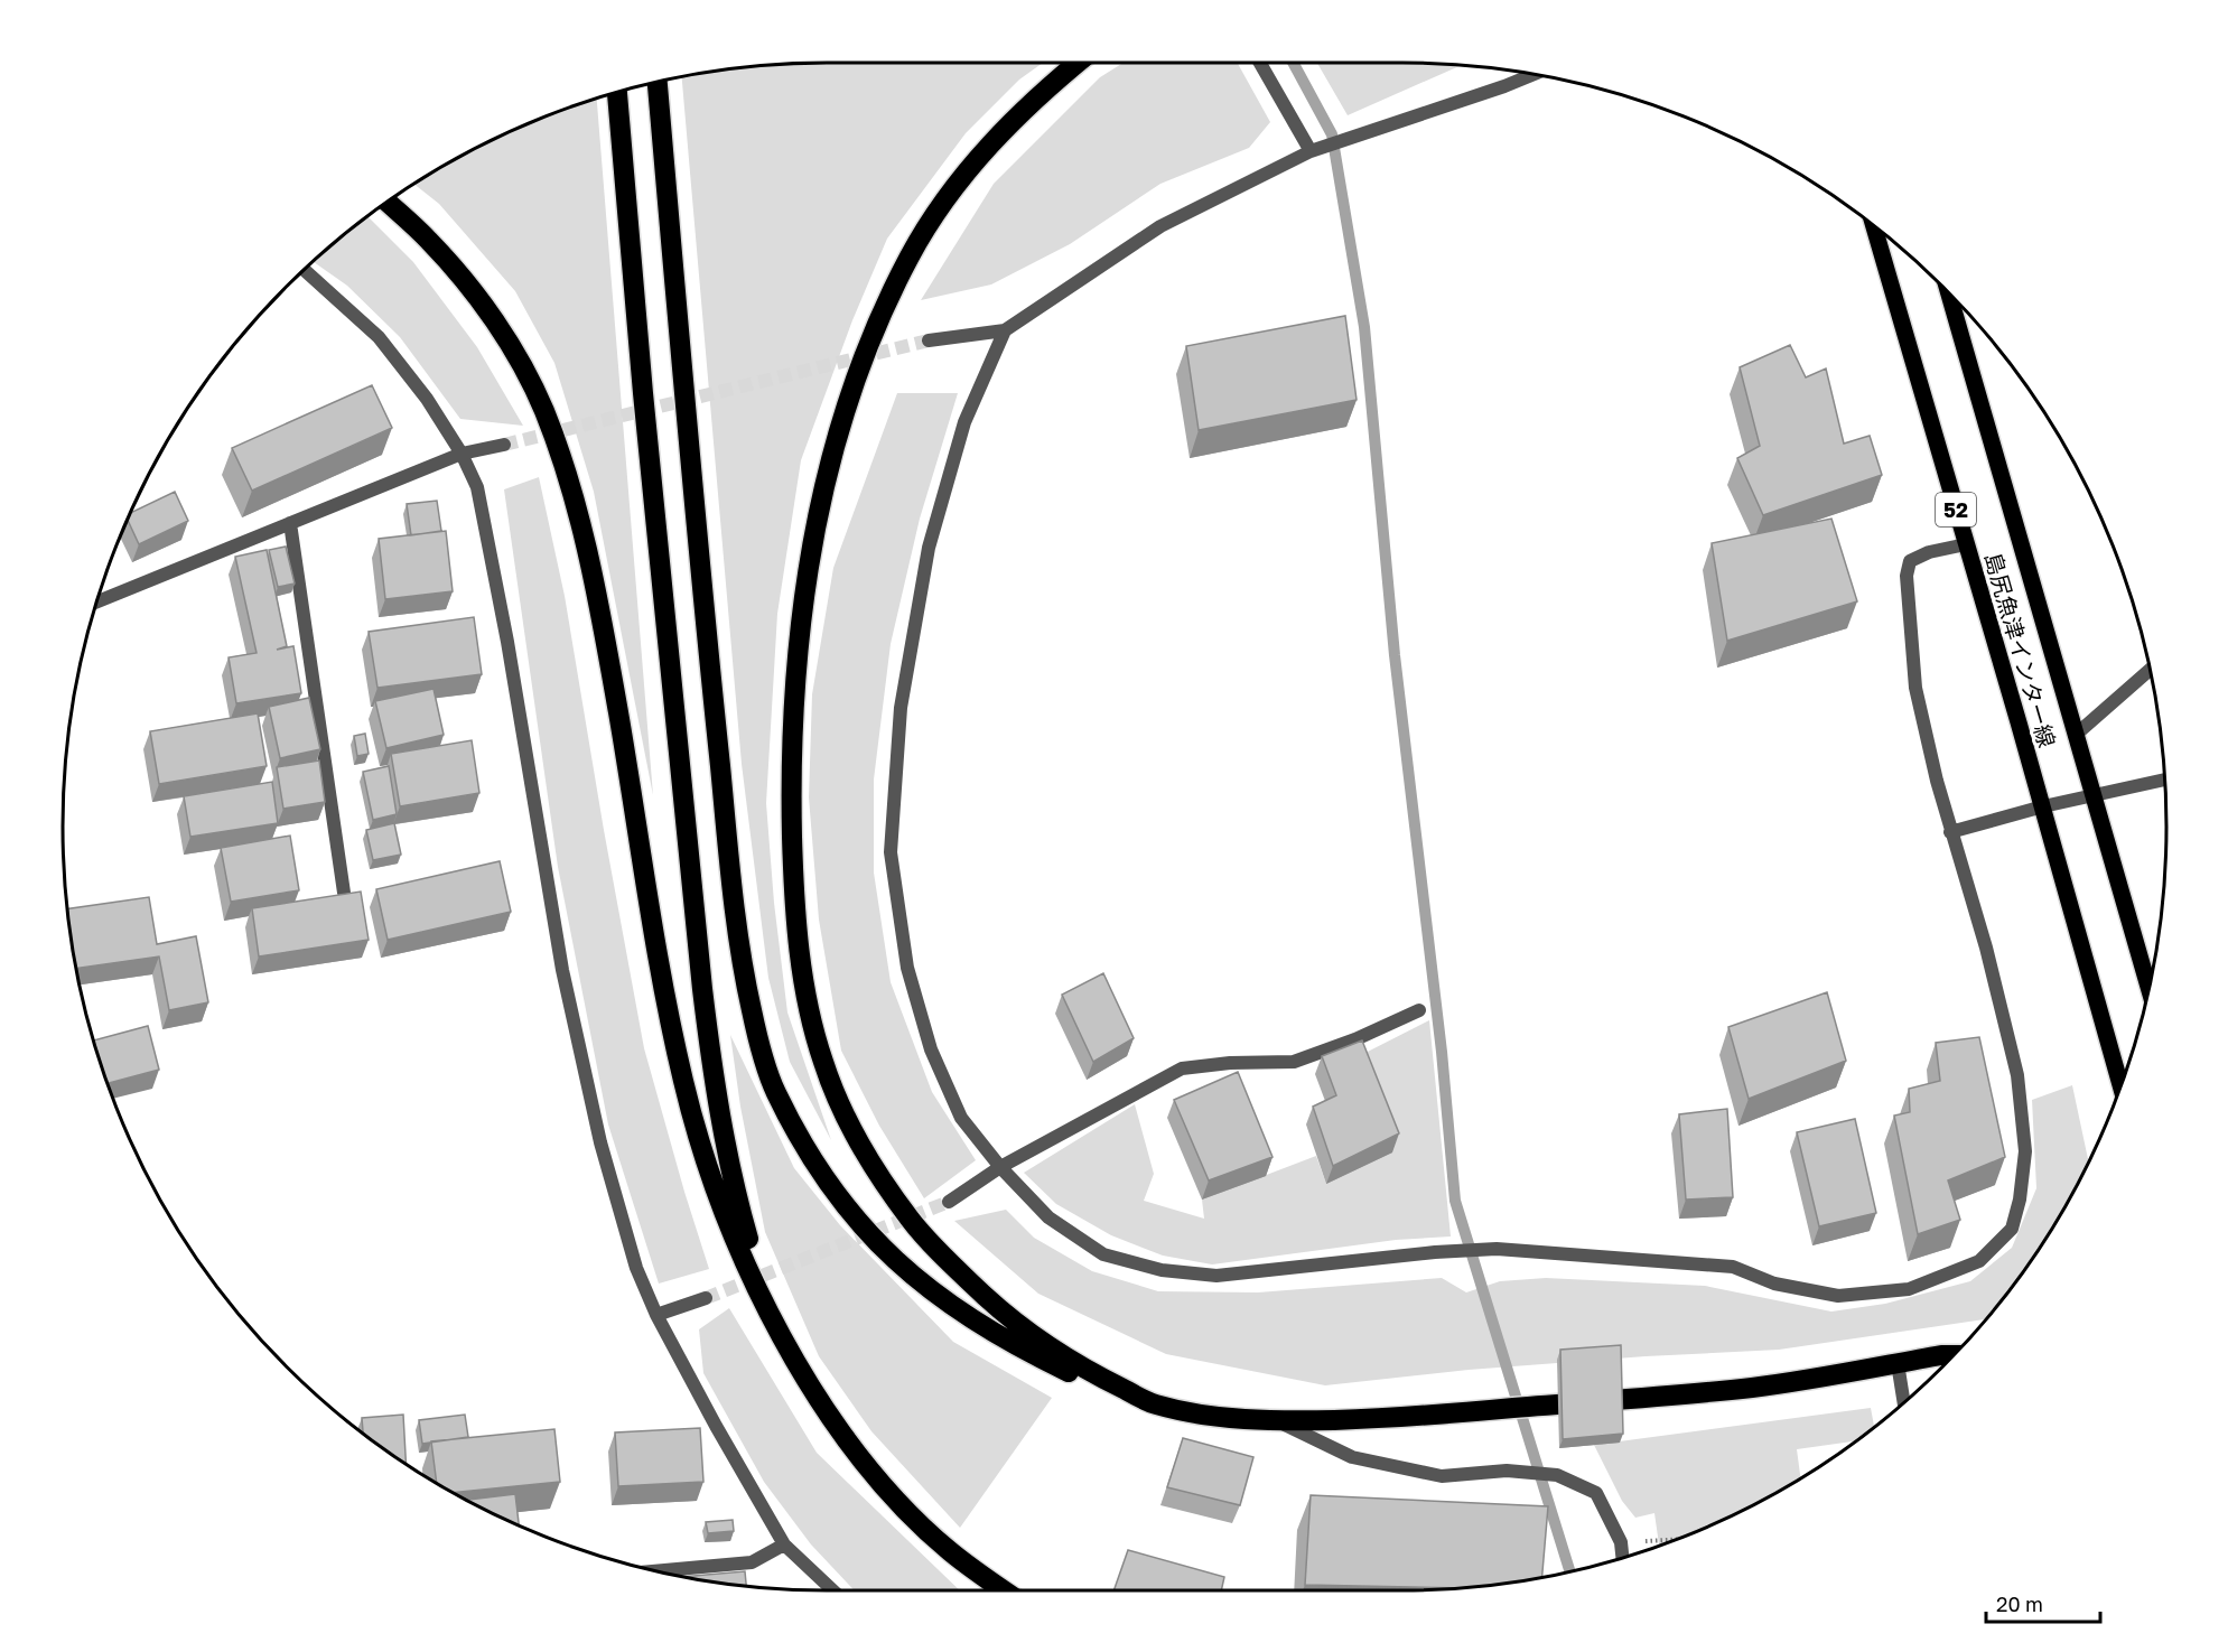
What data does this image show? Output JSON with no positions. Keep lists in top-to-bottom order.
{
  "streets": {
    "main road": ["52", "島尻魚津インター線"]
  },
  "scale_bar": "20 m"
}
